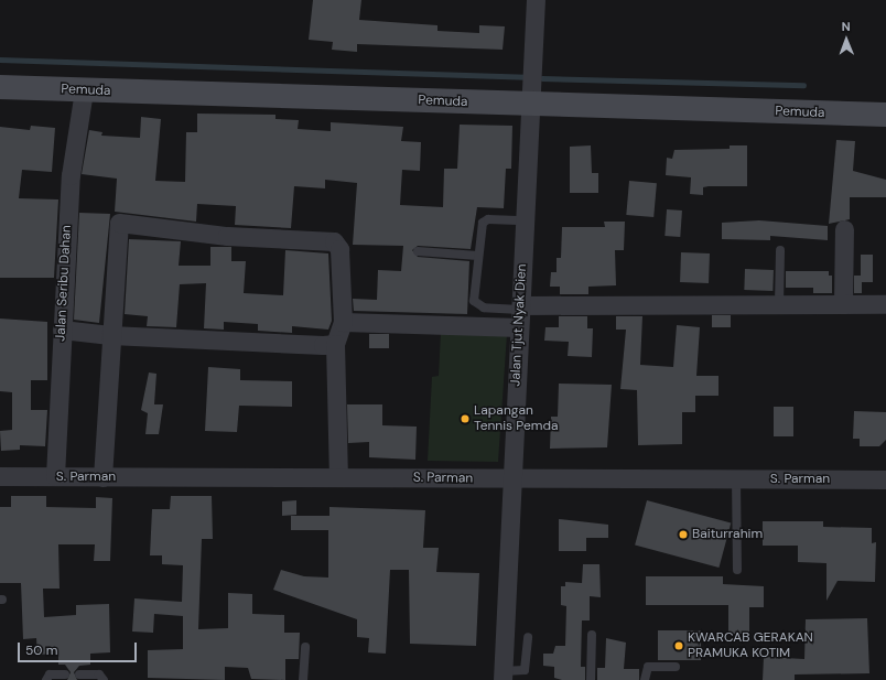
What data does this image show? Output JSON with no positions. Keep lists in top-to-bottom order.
{
  "streets": {
    "street": [
      "Pemuda",
      "Jalan Seribu Dahan",
      "Jalan Tjut Nyak Dien",
      "S. Parman"
    ]
  },
  "crossings": [
    ["Pemuda", "Jalan Seribu Dahan"],
    ["Pemuda", "Jalan Tjut Nyak Dien"],
    ["Jalan Seribu Dahan", "S. Parman"],
    ["Jalan Tjut Nyak Dien", "S. Parman"]
  ],
  "places": ["Lapangan Tennis Pemda", "Baiturrahim", "KWARCAB GERAKAN PRAMUKA KOTIM"],
  "scale_bar": "50 m",
  "north": "top"
}
